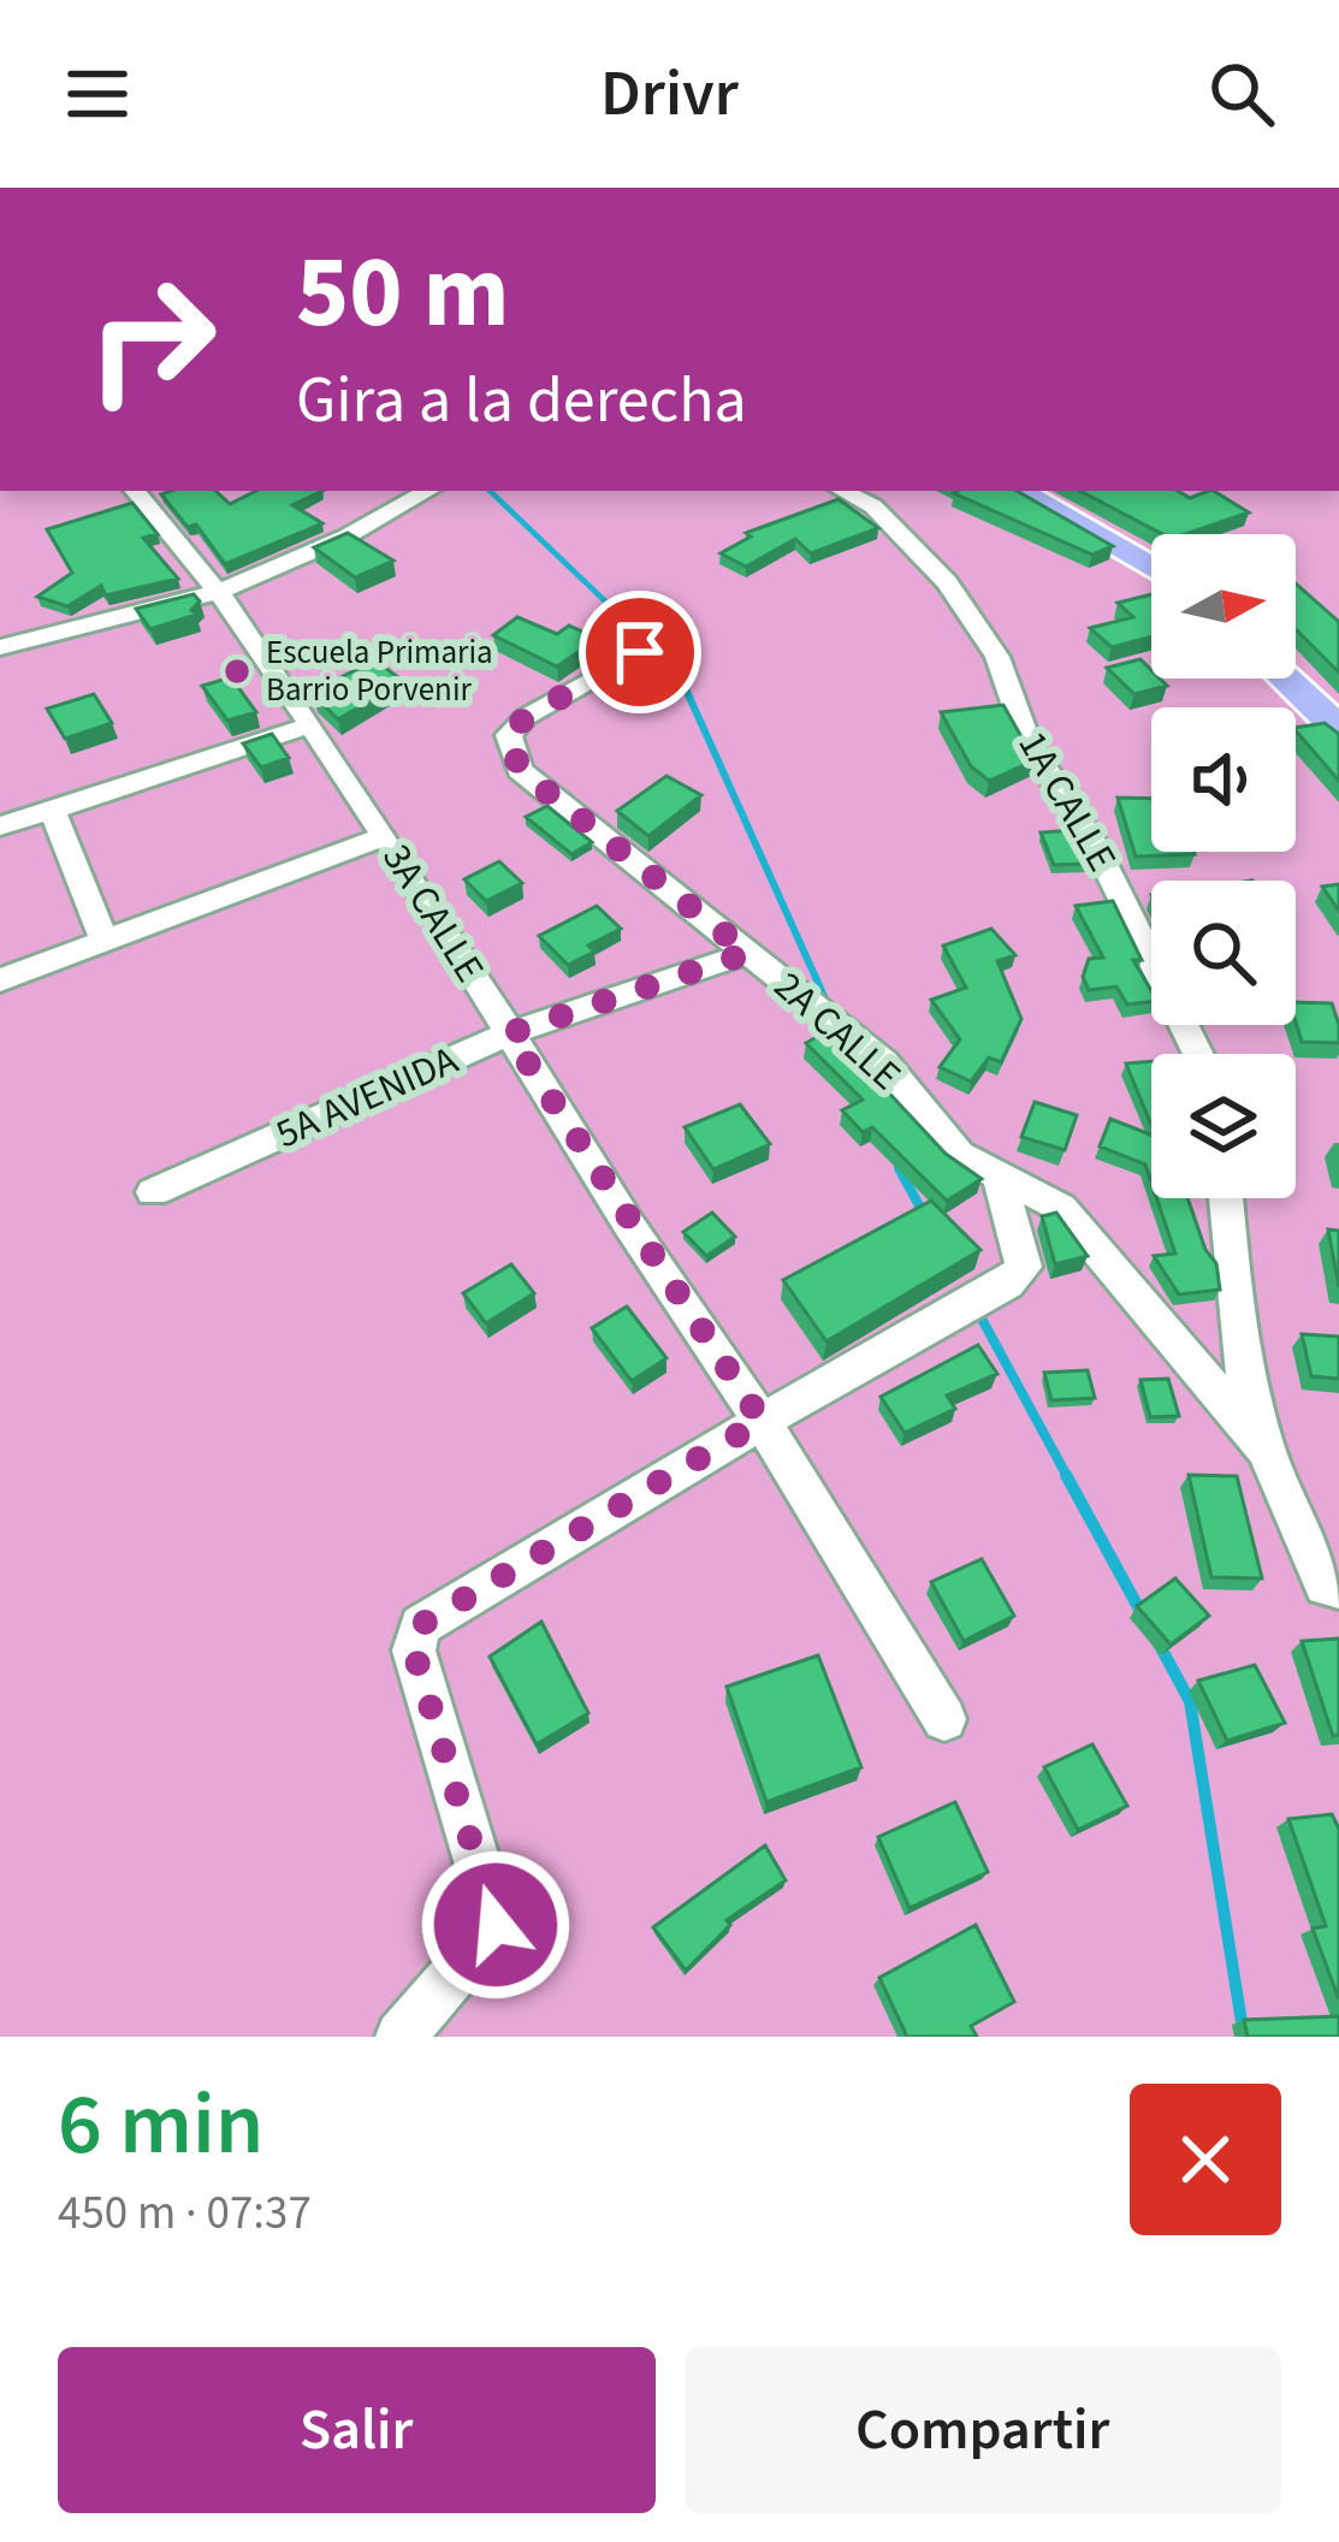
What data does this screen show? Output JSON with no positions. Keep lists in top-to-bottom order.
{
  "streets": {
    "street": [
      "1A CALLE",
      "3A CALLE",
      "2A CALLE",
      "5A AVENIDA"
    ]
  },
  "crossings": [
    ["3A CALLE", "5A AVENIDA"],
    ["2A CALLE", "5A AVENIDA"]
  ],
  "places": ["Escuela Primaria Barrio Porvenir"],
  "north": "right",
  "page": {
    "header": "Drivr",
    "turn": ["50 m", "Gira a la derecha"],
    "heading": ["6 min", "450 m · 07:37"],
    "buttons": ["Salir", "Compartir"]
  }
}
